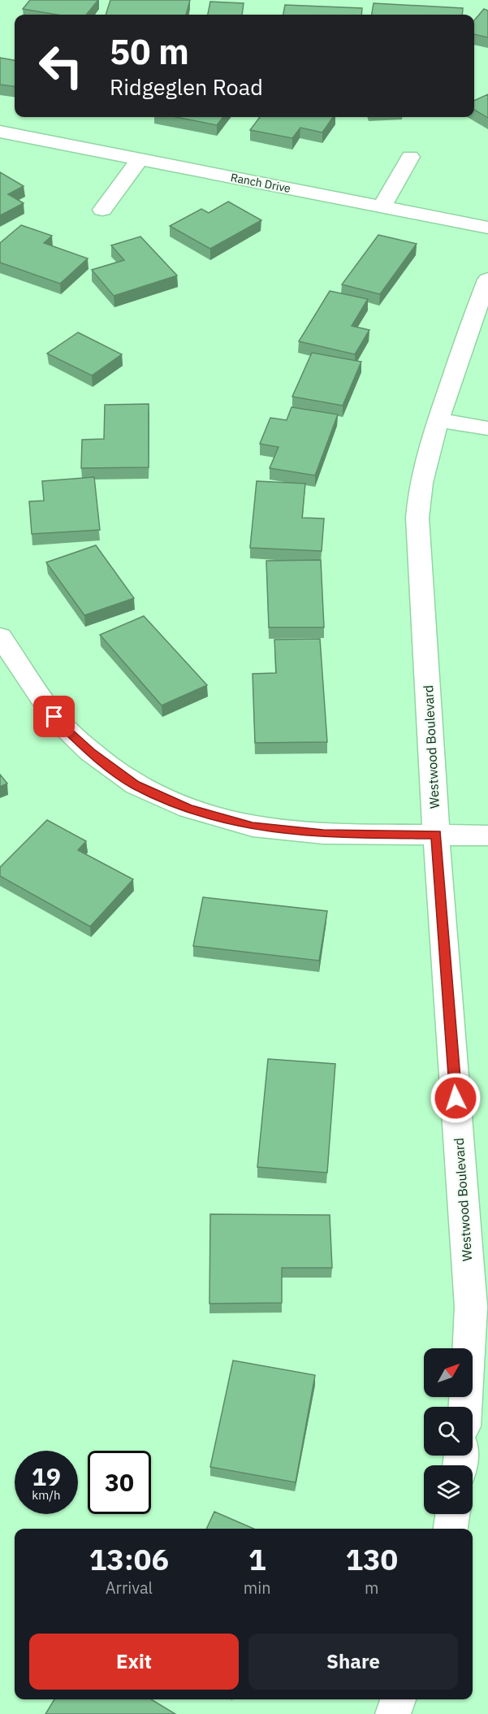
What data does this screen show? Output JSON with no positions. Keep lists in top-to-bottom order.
{
  "streets": {
    "street": ["Ranch Drive", "Westwood Boulevard"]
  },
  "north": "top right",
  "page": {
    "turn": ["50 m", "Ridgeglen Road"],
    "speed": "19 km/h",
    "limit": "30",
    "eta": [
      "13:06",
      "Arrival",
      "1",
      "min",
      "130",
      "m"
    ],
    "buttons": ["Exit", "Share"]
  }
}
